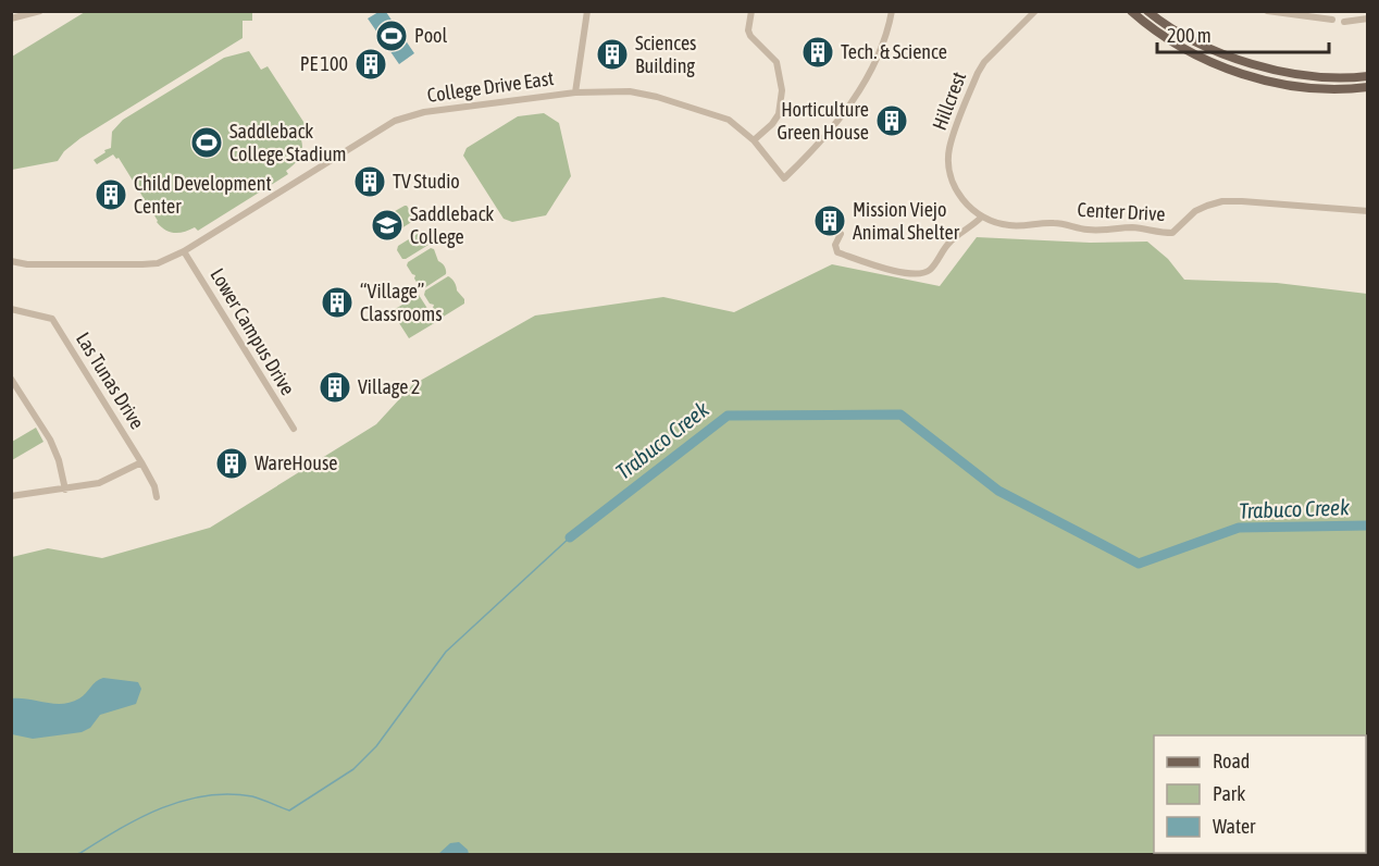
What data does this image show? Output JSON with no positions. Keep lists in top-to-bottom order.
{
  "streets": {
    "street": [
      "College Drive East",
      "Hillcrest",
      "Center Drive",
      "Lower Campus Drive",
      "Las Tunas Drive"
    ]
  },
  "crossings": [
    ["College Drive East", "Lower Campus Drive"],
    ["Hillcrest", "Center Drive"]
  ],
  "water": ["Trabuco Creek"],
  "places": {
    "sports": ["Pool", "Saddleback College Stadium"],
    "building": [
      "Tech. & Science",
      "Sciences Building",
      "PE 100",
      "Horticulture Green House",
      "TV Studio",
      "Child Development Center",
      "Mission Viejo Animal Shelter",
      "“Village” Classrooms",
      "Village 2",
      "WareHouse"
    ],
    "school or university": ["Saddleback College"]
  },
  "legend": ["Road", "Park", "Water"],
  "scale_bar": "200 m"
}
